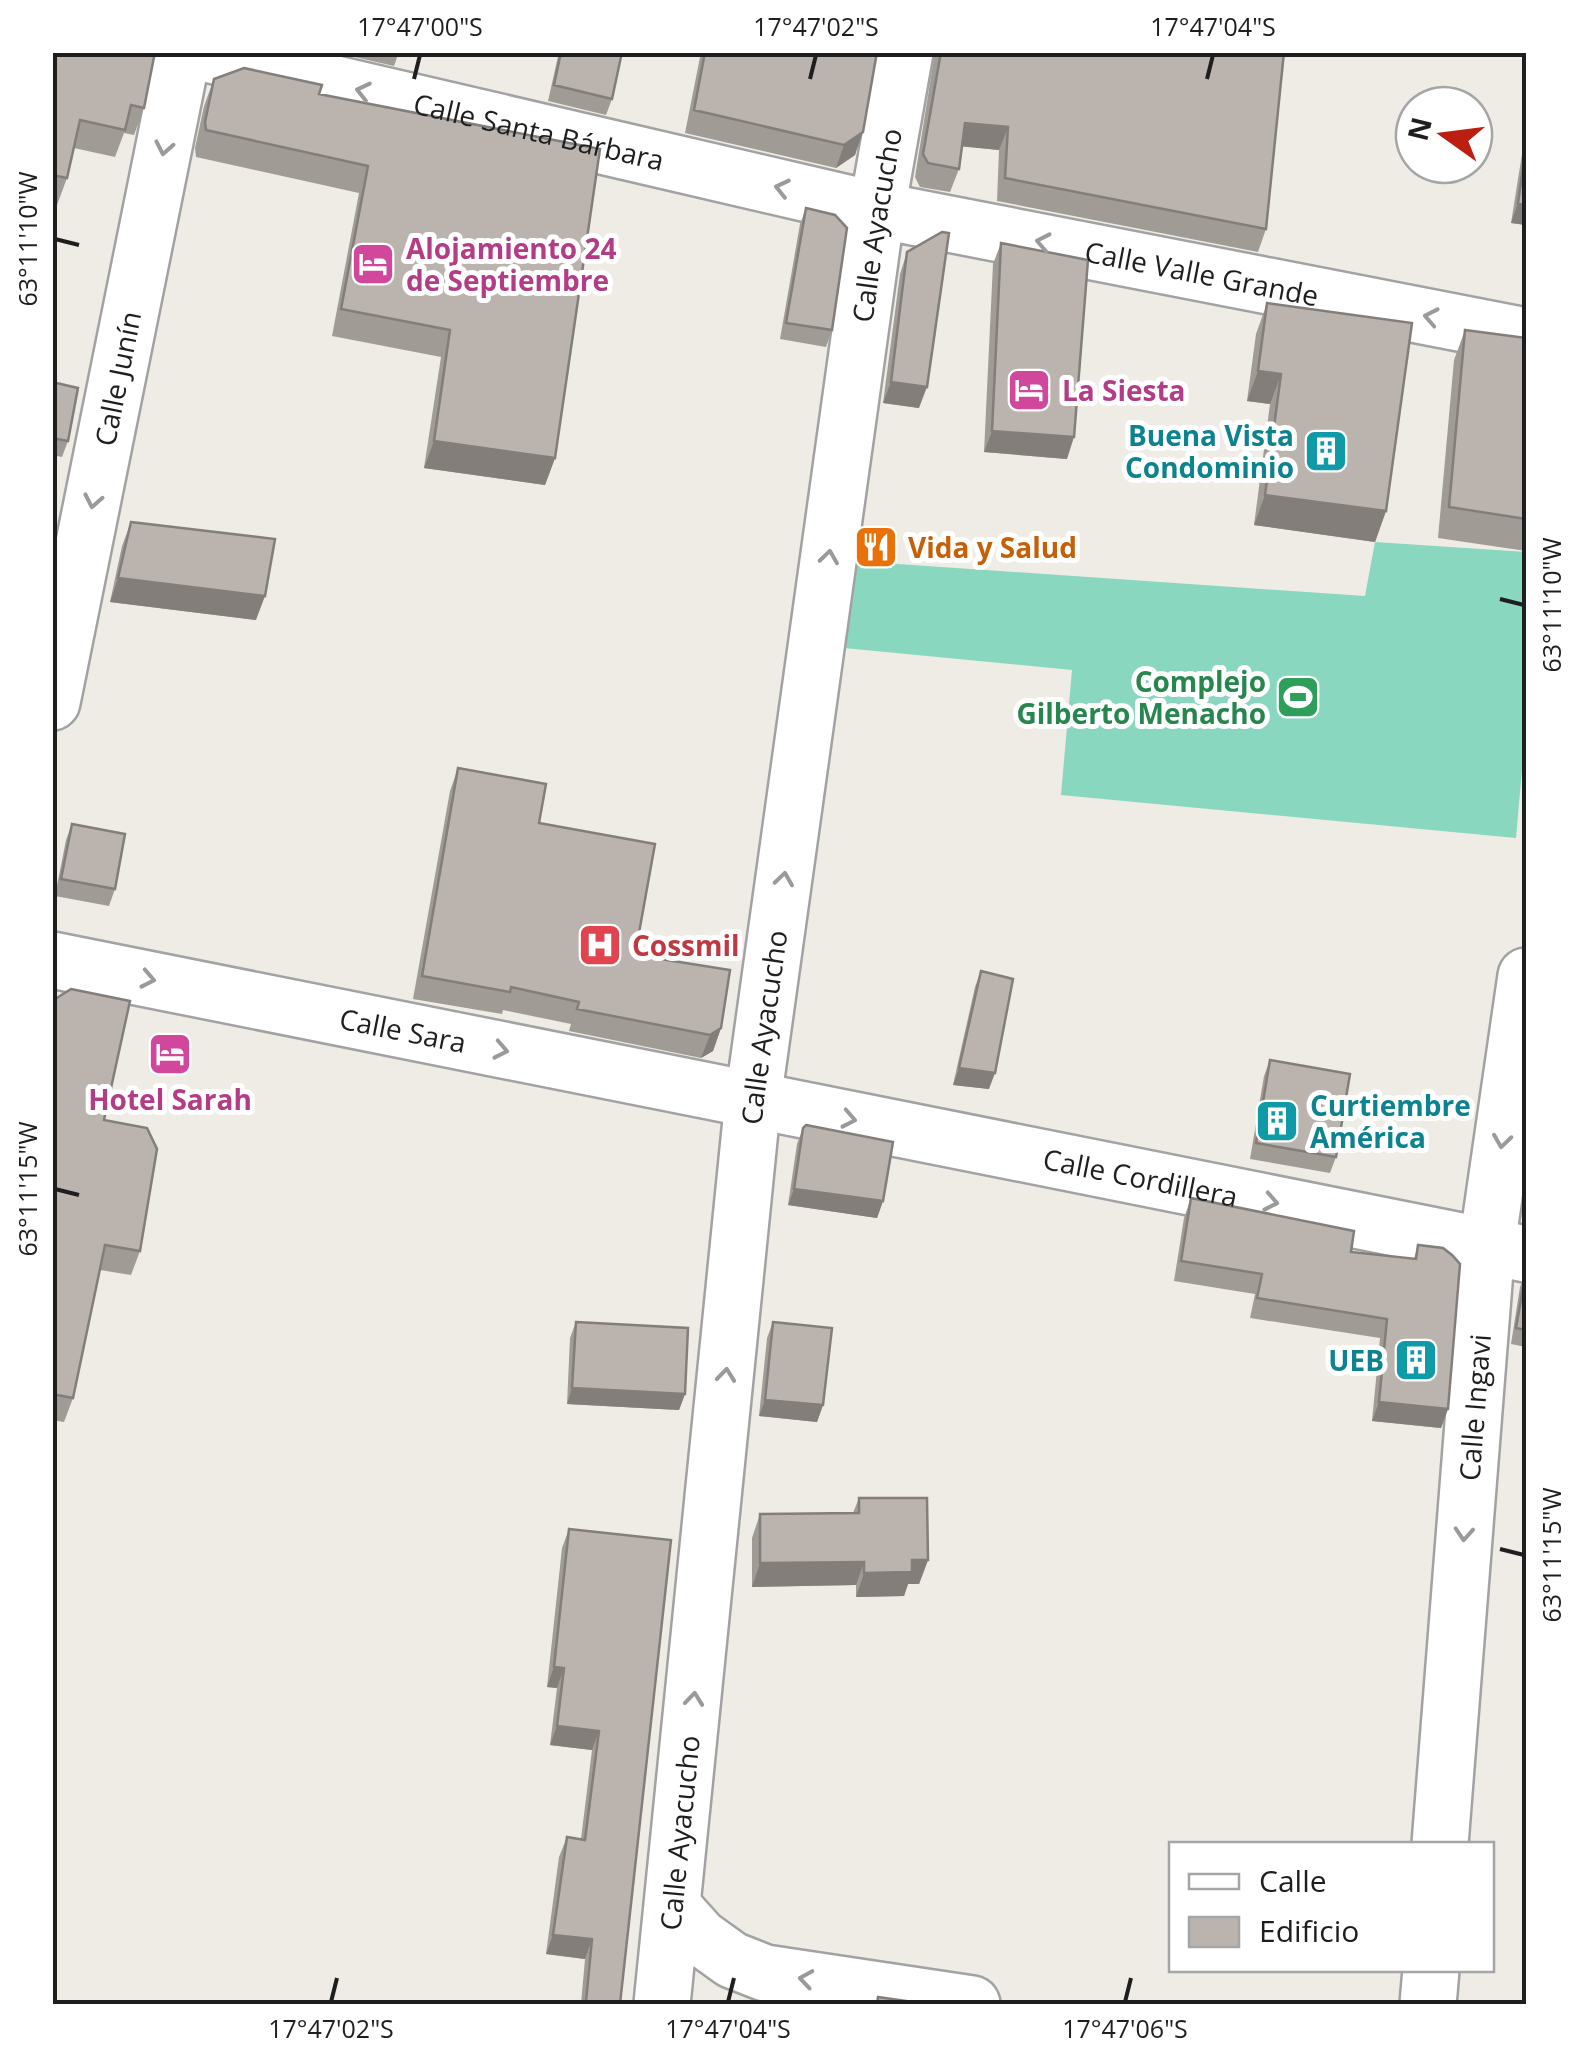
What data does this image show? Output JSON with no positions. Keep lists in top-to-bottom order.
{
  "streets": {
    "street": [
      "Calle Santa Bárbara",
      "Calle Ayacucho",
      "Calle Valle Grande",
      "Calle Junín",
      "Calle Sara",
      "Calle Cordillera",
      "Calle Ingavi"
    ]
  },
  "crossings": [
    ["Calle Santa Bárbara", "Calle Ayacucho"],
    ["Calle Santa Bárbara", "Calle Valle Grande"],
    ["Calle Ayacucho", "Calle Valle Grande"],
    ["Calle Ayacucho", "Calle Sara"],
    ["Calle Ayacucho", "Calle Cordillera"],
    ["Calle Sara", "Calle Cordillera"],
    ["Calle Cordillera", "Calle Ingavi"]
  ],
  "one_way": [
    "Calle Santa Bárbara",
    "Calle Ayacucho",
    "Calle Valle Grande",
    "Calle Junín",
    "Calle Sara",
    "Calle Cordillera",
    "Calle Ingavi"
  ],
  "places": {
    "hotel": ["Alojamiento 24 de Septiembre", "La Siesta", "Hotel Sarah"],
    "building": ["Buena Vista Condominio", "Curtiembre América", "UEB"],
    "restaurant": ["Vida y Salud"],
    "sports": ["Complejo Gilberto Menacho"],
    "hospital": ["Cossmil"]
  },
  "legend": ["Calle", "Edificio"],
  "north": "left",
  "coordinates": [
    "17°47'00\"S",
    "17°47'02\"S",
    "17°47'04\"S",
    "63°11'10\"W",
    "63°11'15\"W",
    "17°47'06\"S"
  ]
}
